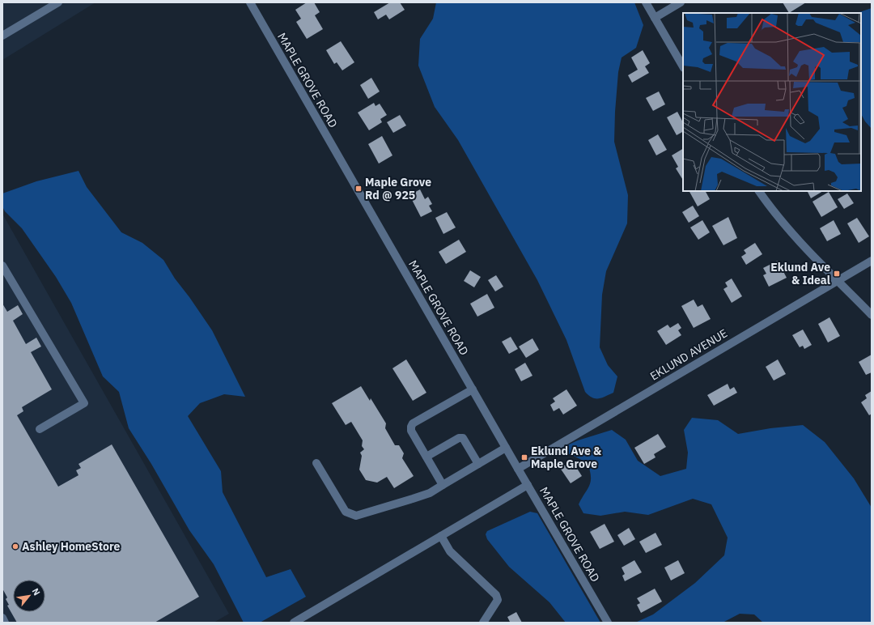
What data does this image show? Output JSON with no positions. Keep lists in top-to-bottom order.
{
  "streets": {
    "street": ["MAPLE GROVE ROAD", "EKLUND AVENUE"]
  },
  "crossings": [
    ["MAPLE GROVE ROAD", "EKLUND AVENUE"]
  ],
  "places": {
    "transit": ["Maple Grove Rd @ 925", "Eklund Ave & Ideal", "Eklund Ave & Maple Grove"],
    "other": ["Ashley HomeStore"]
  },
  "north": "top right"
}
